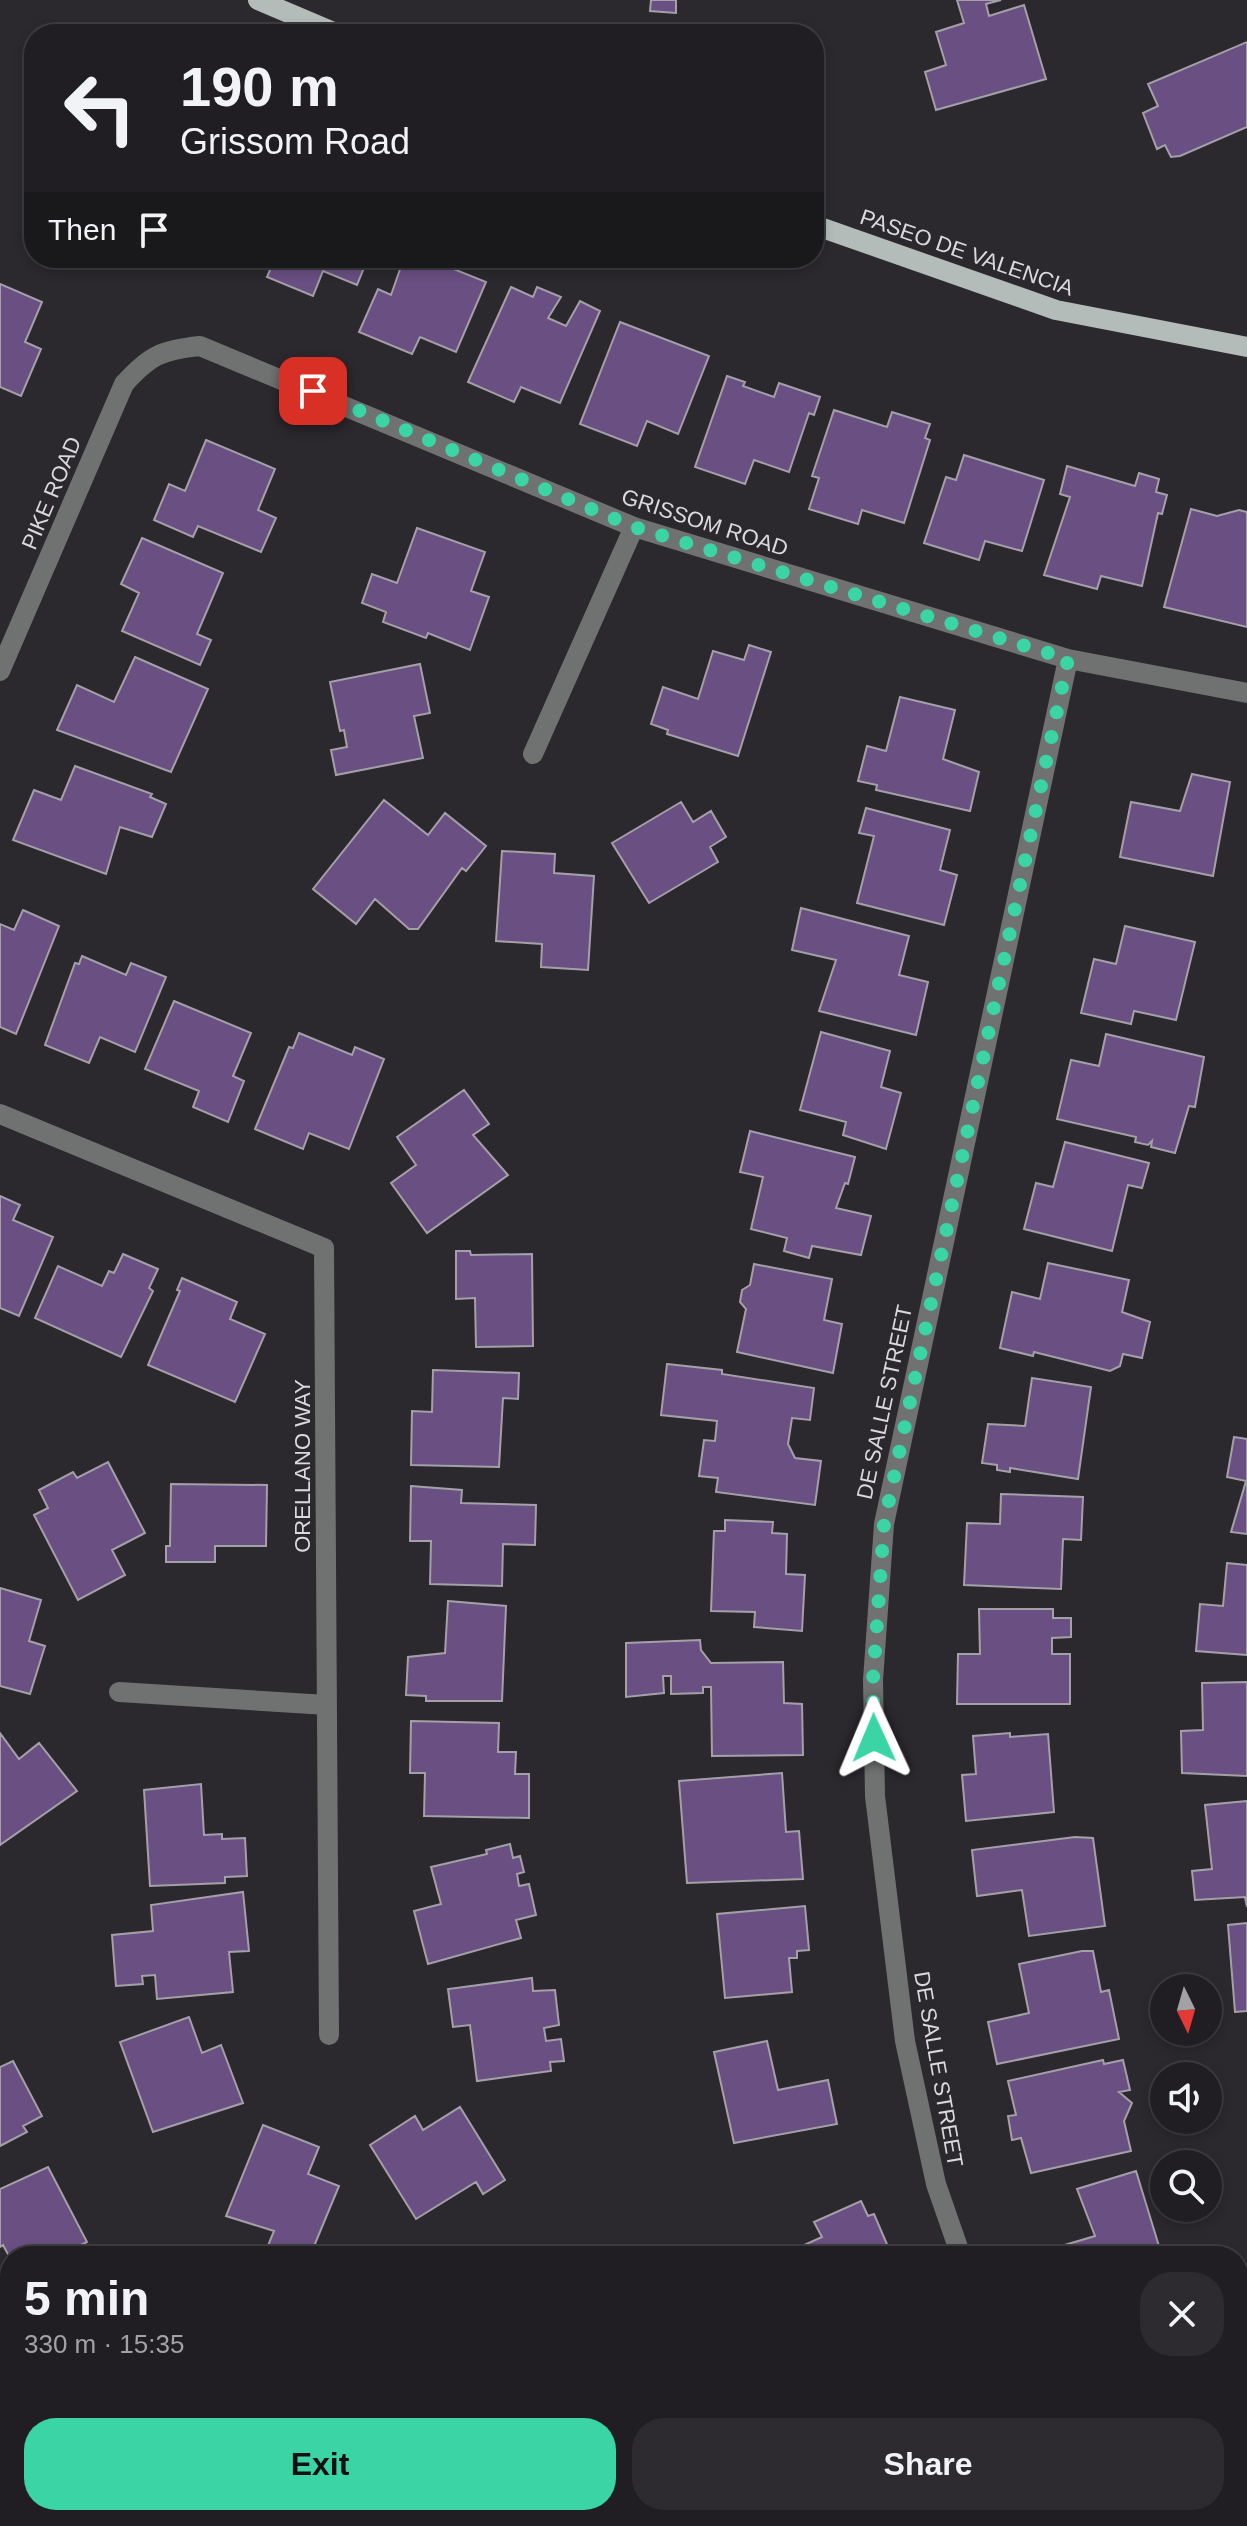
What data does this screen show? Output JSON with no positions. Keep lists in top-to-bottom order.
{
  "streets": {
    "main road": ["PASEO DE VALENCIA"],
    "street": [
      "PIKE ROAD",
      "GRISSOM ROAD",
      "DE SALLE STREET",
      "ORELLANO WAY"
    ]
  },
  "crossings": [
    ["PIKE ROAD", "GRISSOM ROAD"],
    ["GRISSOM ROAD", "DE SALLE STREET"]
  ],
  "north": "bottom",
  "page": {
    "turn": ["190 m", "Grissom Road"],
    "then": "Then",
    "heading": ["5 min", "330 m · 15:35"],
    "buttons": ["Exit", "Share"]
  }
}
